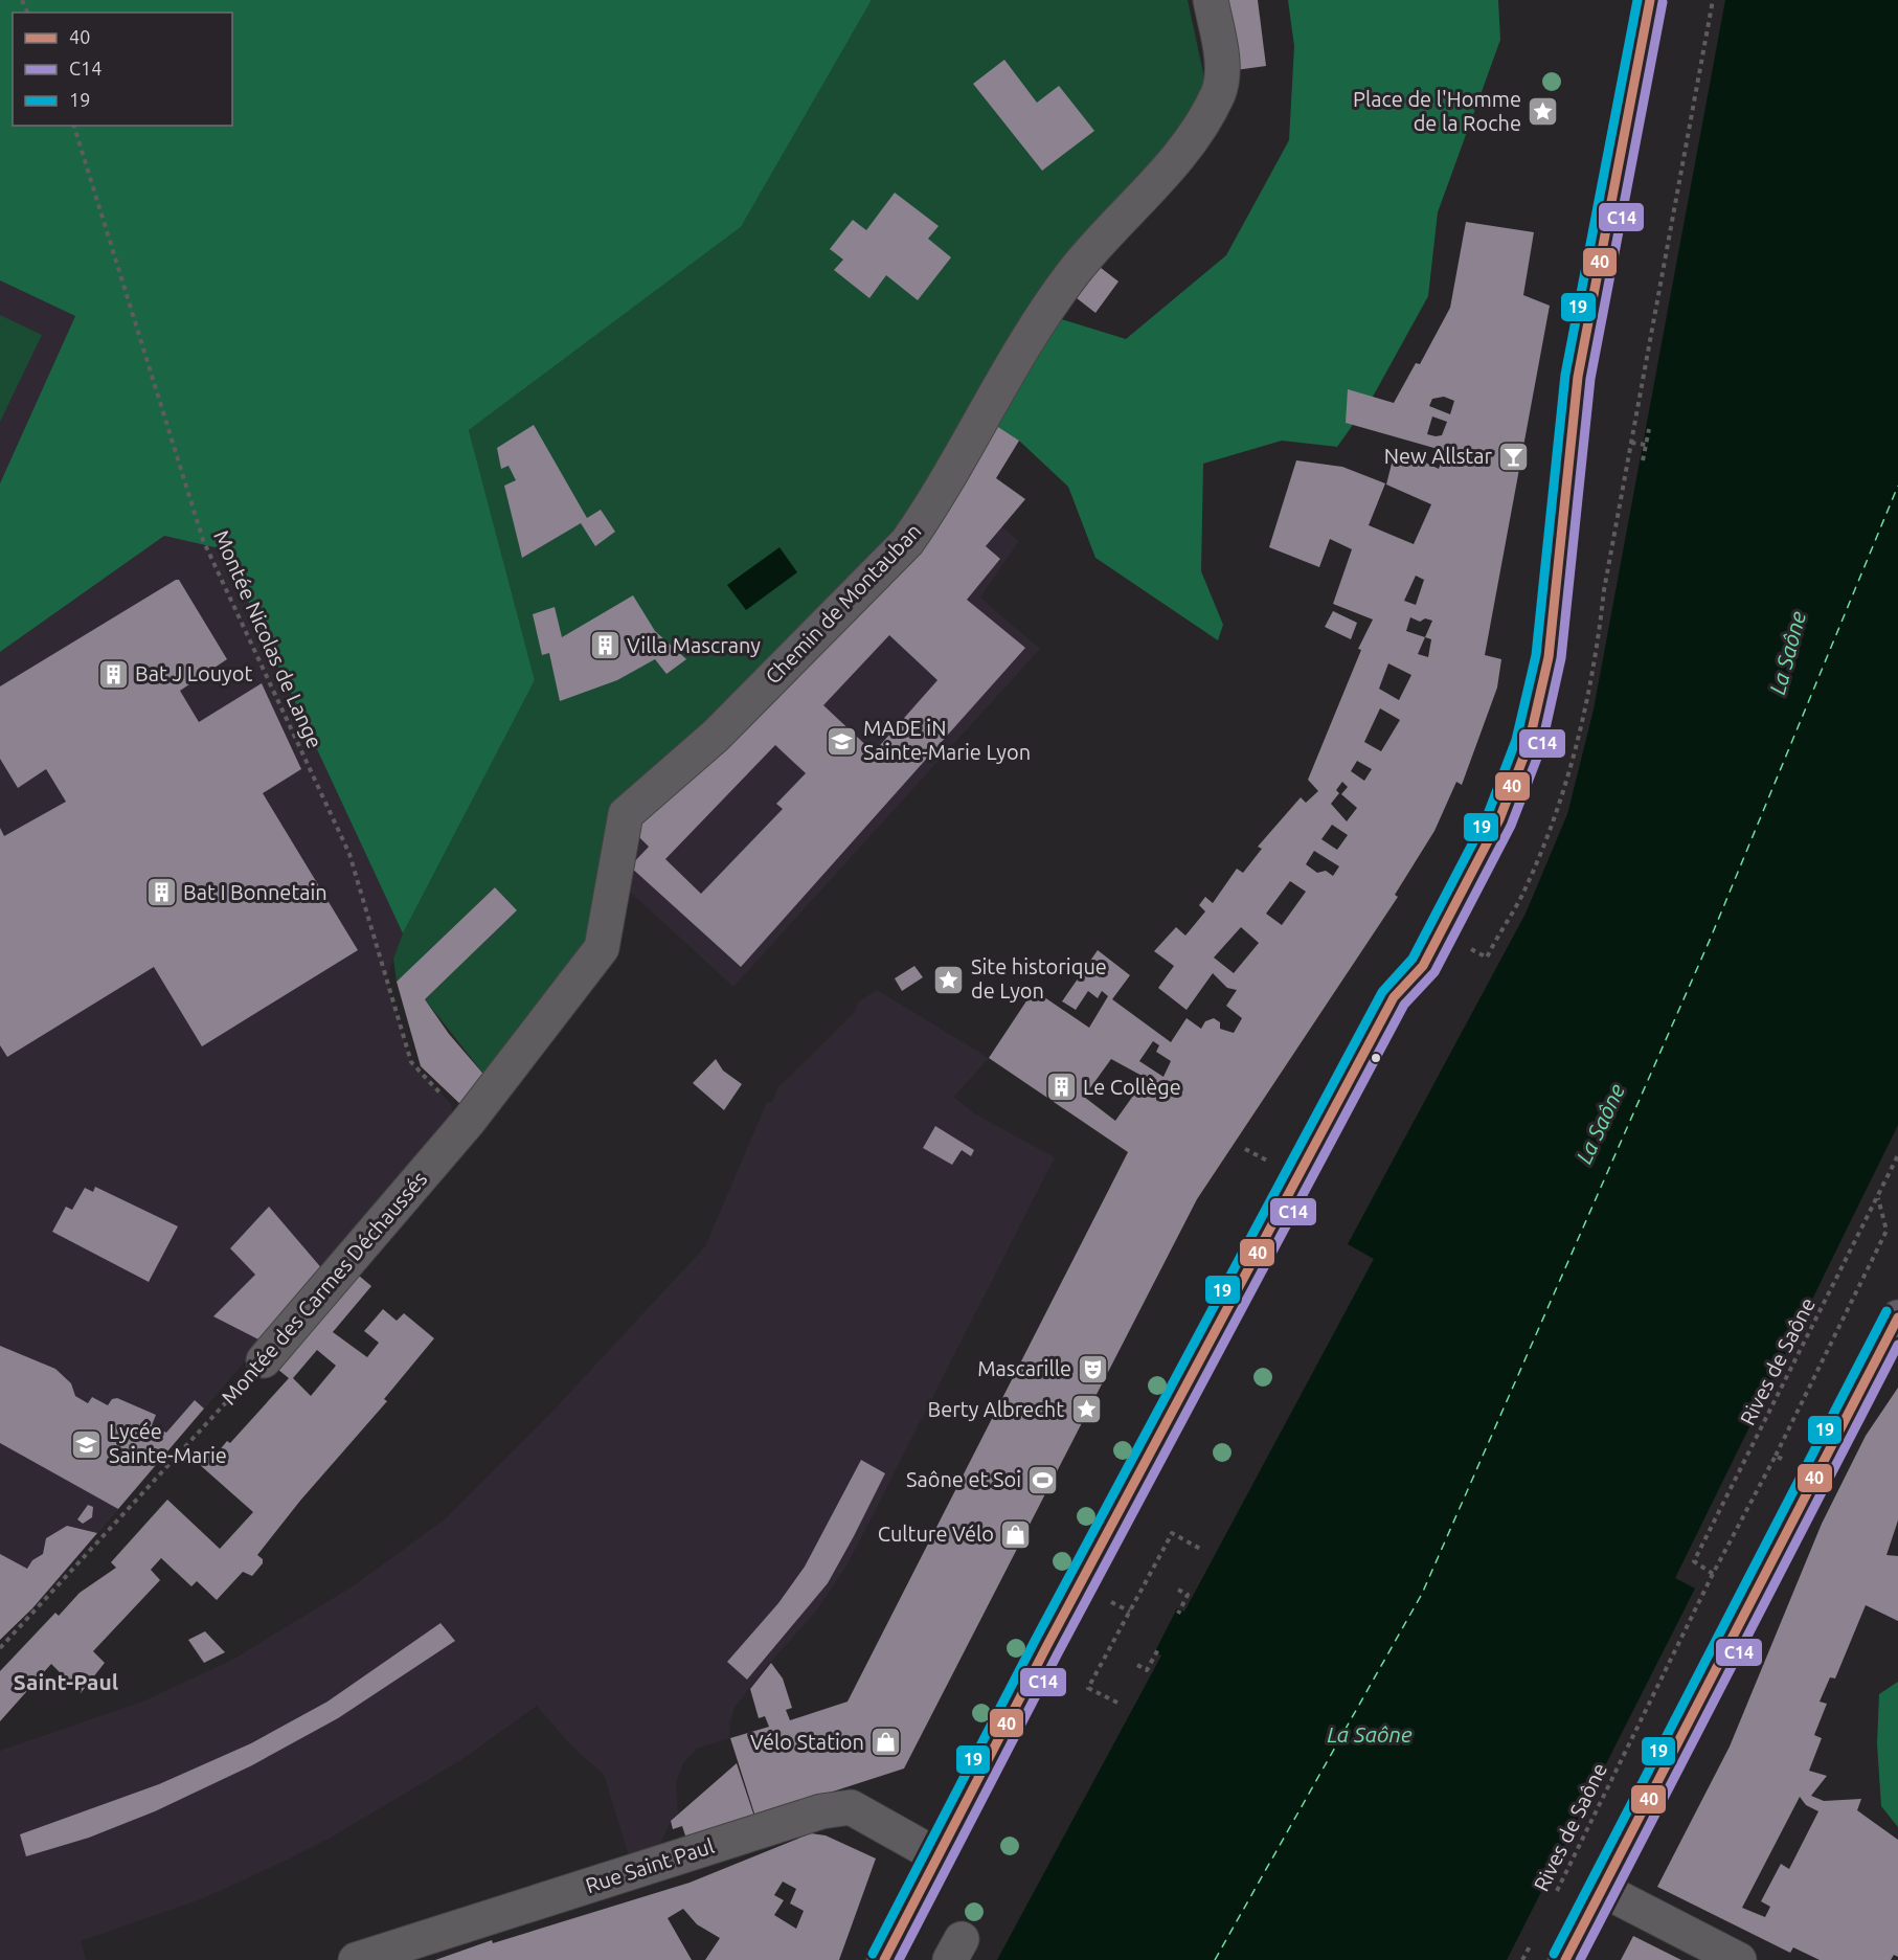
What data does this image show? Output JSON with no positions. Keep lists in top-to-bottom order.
{
  "streets": {
    "street": ["Chemin de Montauban", "Montée des Carmes Déchaussés", "Rue Saint Paul"],
    "path": ["Montée Nicolas de Lange", "Rives de Saône"]
  },
  "crossings": [
    ["Chemin de Montauban", "Montée des Carmes Déchaussés"]
  ],
  "districts": ["Saint-Paul"],
  "water": ["La Saône"],
  "places": {
    "place": ["Place de l'Homme de la Roche", "Site historique de Lyon", "Berty Albrecht"],
    "bar": ["New Allstar"],
    "building": [
      "Villa Mascrany",
      "Bat J Louyot",
      "Bat I Bonnetain",
      "Le Collège"
    ],
    "school or university": ["MADE iN Sainte-Marie Lyon", "Lycée Sainte-Marie"],
    "theatre": ["Mascarille"],
    "sports": ["Saône et Soi"],
    "shop": ["Culture Vélo", "Vélo Station"]
  },
  "lines": ["transit line 40", "transit line 19", "transit line C14"],
  "legend": ["40", "C14", "19"]
}
